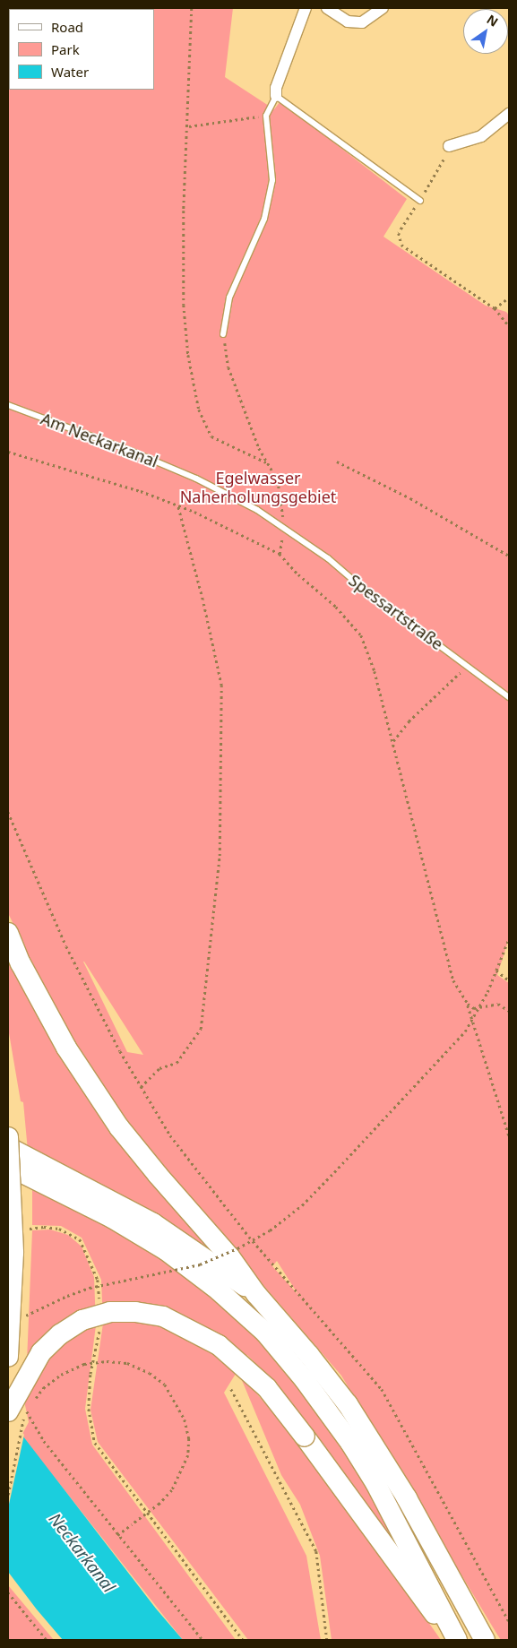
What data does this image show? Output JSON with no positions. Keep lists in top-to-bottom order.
{
  "streets": {
    "lane": ["Am Neckarkanal", "Spessartstraße"]
  },
  "crossings": [
    ["Am Neckarkanal", "Spessartstraße"]
  ],
  "water": ["Neckarkanal"],
  "parks": ["Egelwasser Naherholungsgebiet"],
  "legend": ["Road", "Park", "Water"],
  "north": "top right"
}
